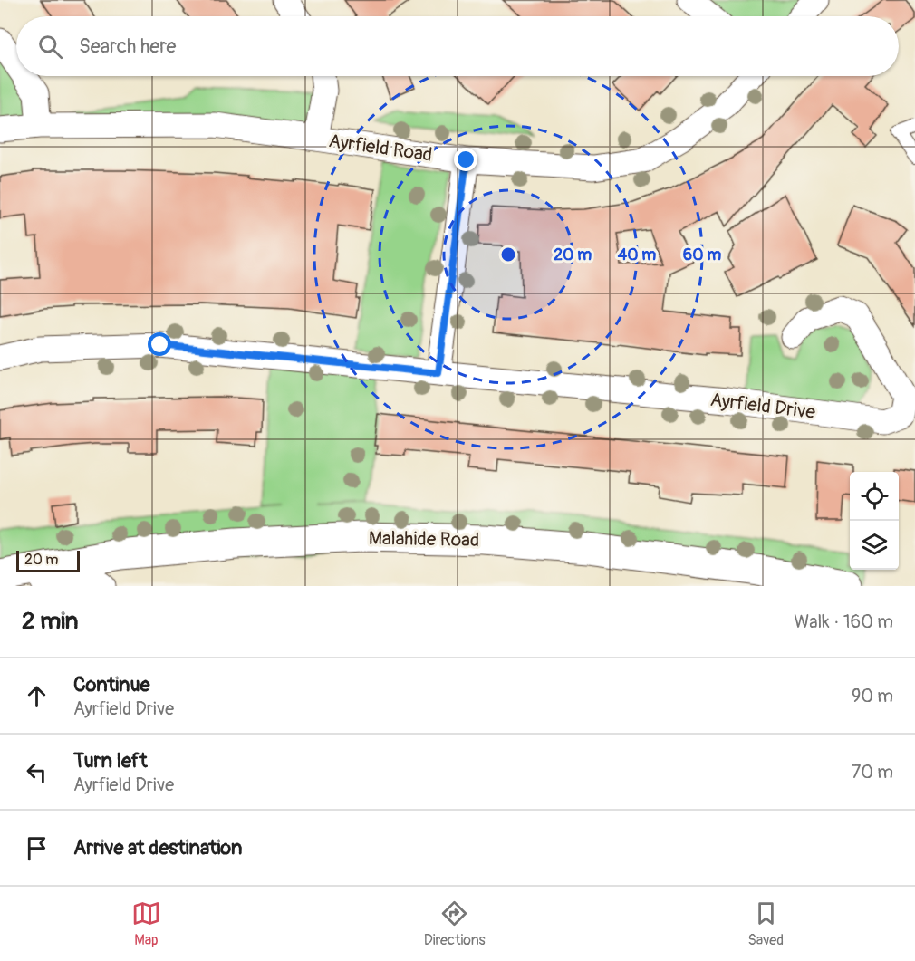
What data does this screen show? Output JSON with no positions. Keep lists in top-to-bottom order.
{
  "streets": {
    "main road": ["Malahide Road"],
    "street": ["Ayrfield Road", "Ayrfield Drive"]
  },
  "scale_bar": "20 m",
  "page": {
    "search": "Search here",
    "scale": "20 m",
    "heading": ["2 min", "Walk · 160 m"],
    "list": [
      ["Continue", "Ayrfield Drive", "90 m"],
      ["Turn left", "Ayrfield Drive", "70 m"],
      "Arrive at destination"
    ],
    "nav": ["Map", "Directions", "Saved"]
  },
  "rings": ["20 m", "40 m", "60 m"]
}
